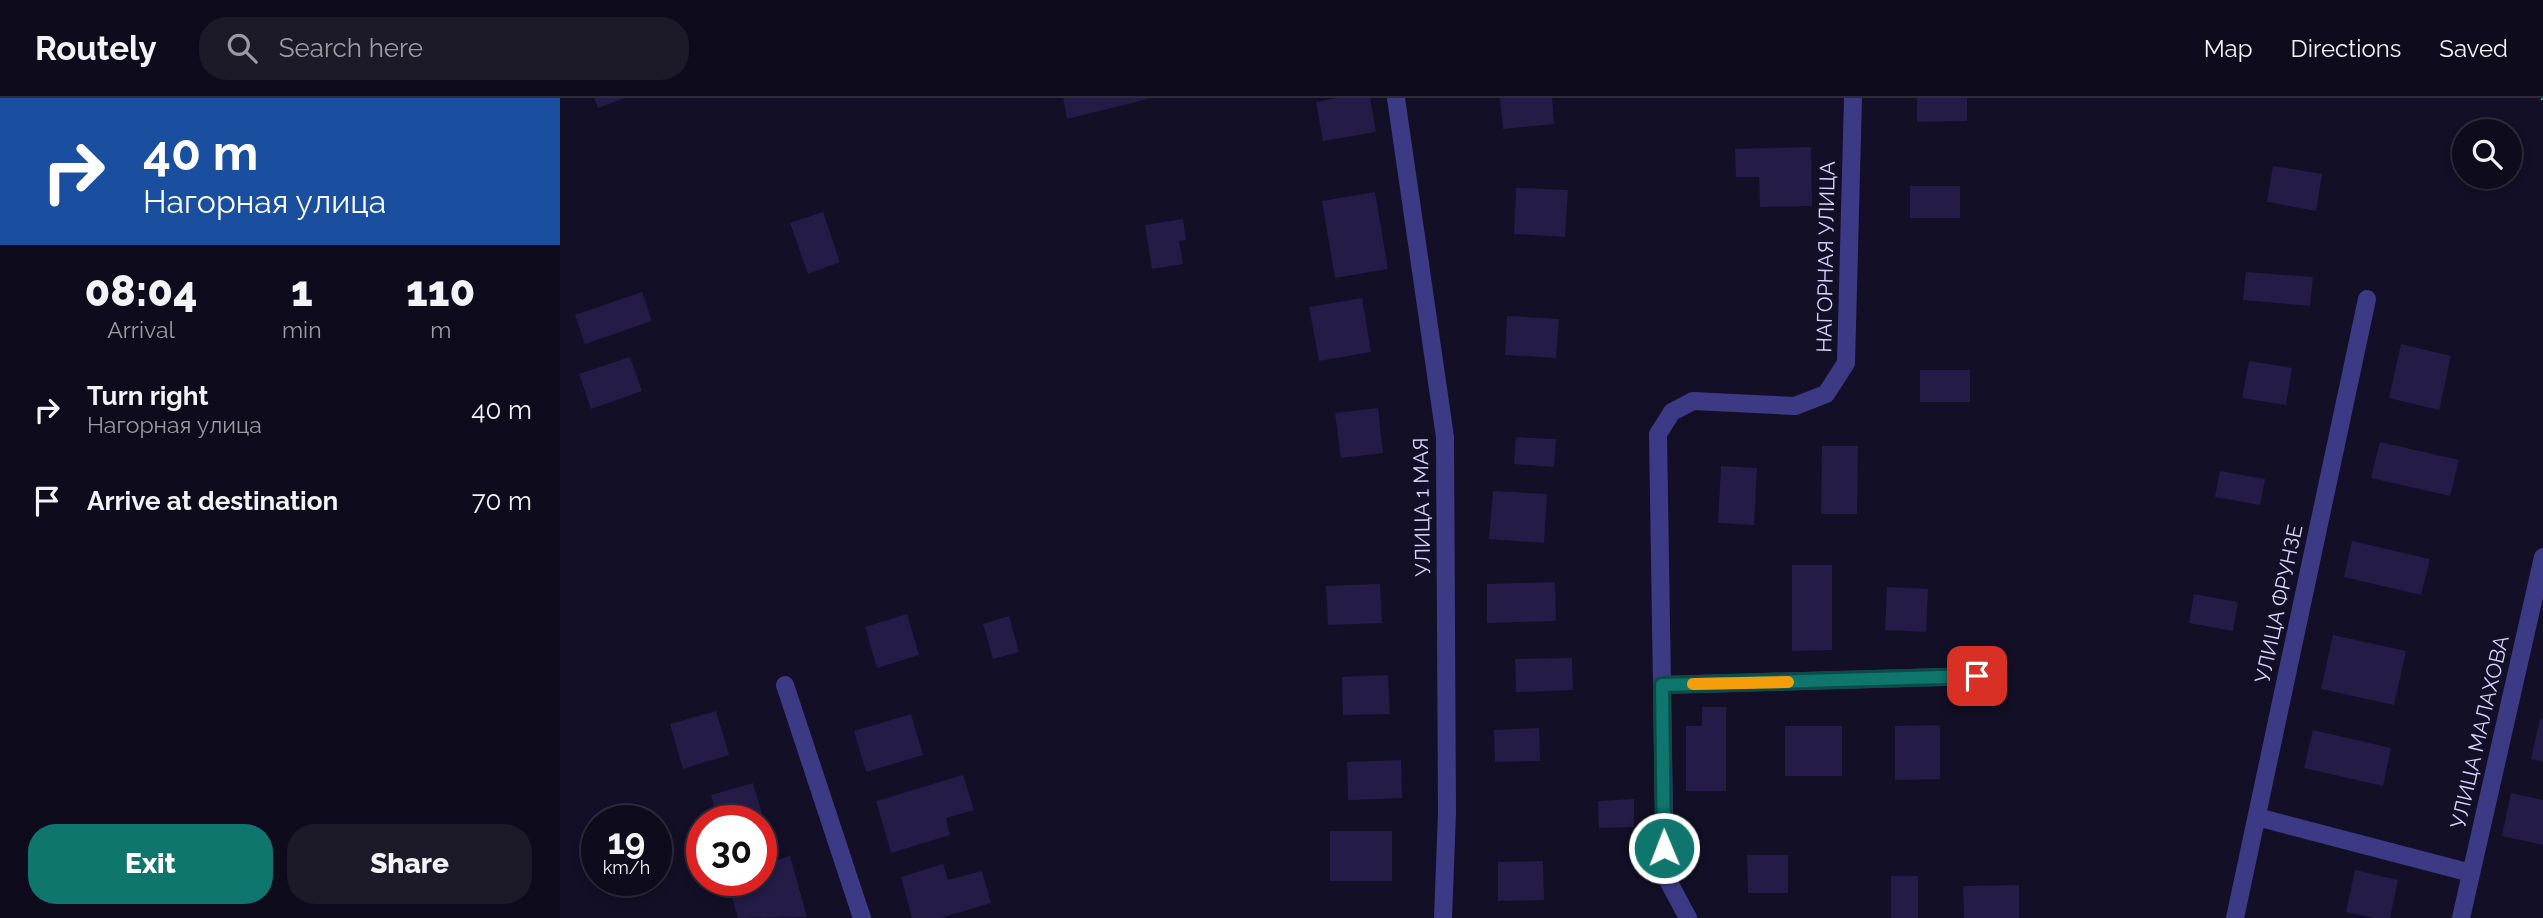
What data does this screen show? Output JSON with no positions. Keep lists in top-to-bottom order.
{
  "streets": {
    "street": [
      "НАГОРНАЯ УЛИЦА",
      "УЛИЦА 1 МАЯ",
      "УЛИЦА ФРУНЗЕ",
      "УЛИЦА МАЛАХОВА"
    ]
  },
  "page": {
    "header": "Routely",
    "search": "Search here",
    "nav": ["Map", "Directions", "Saved"],
    "turn": ["40 m", "Нагорная улица"],
    "eta": [
      "08:04",
      "Arrival",
      "1",
      "min",
      "110",
      "m"
    ],
    "list": [
      {
        "name": "Turn right",
        "note": "Нагорная улица",
        "value": "40 m"
      },
      {
        "name": "Arrive at destination",
        "value": "70 m"
      }
    ],
    "speed": "19 km/h",
    "limit": "30",
    "buttons": ["Exit", "Share"]
  }
}
